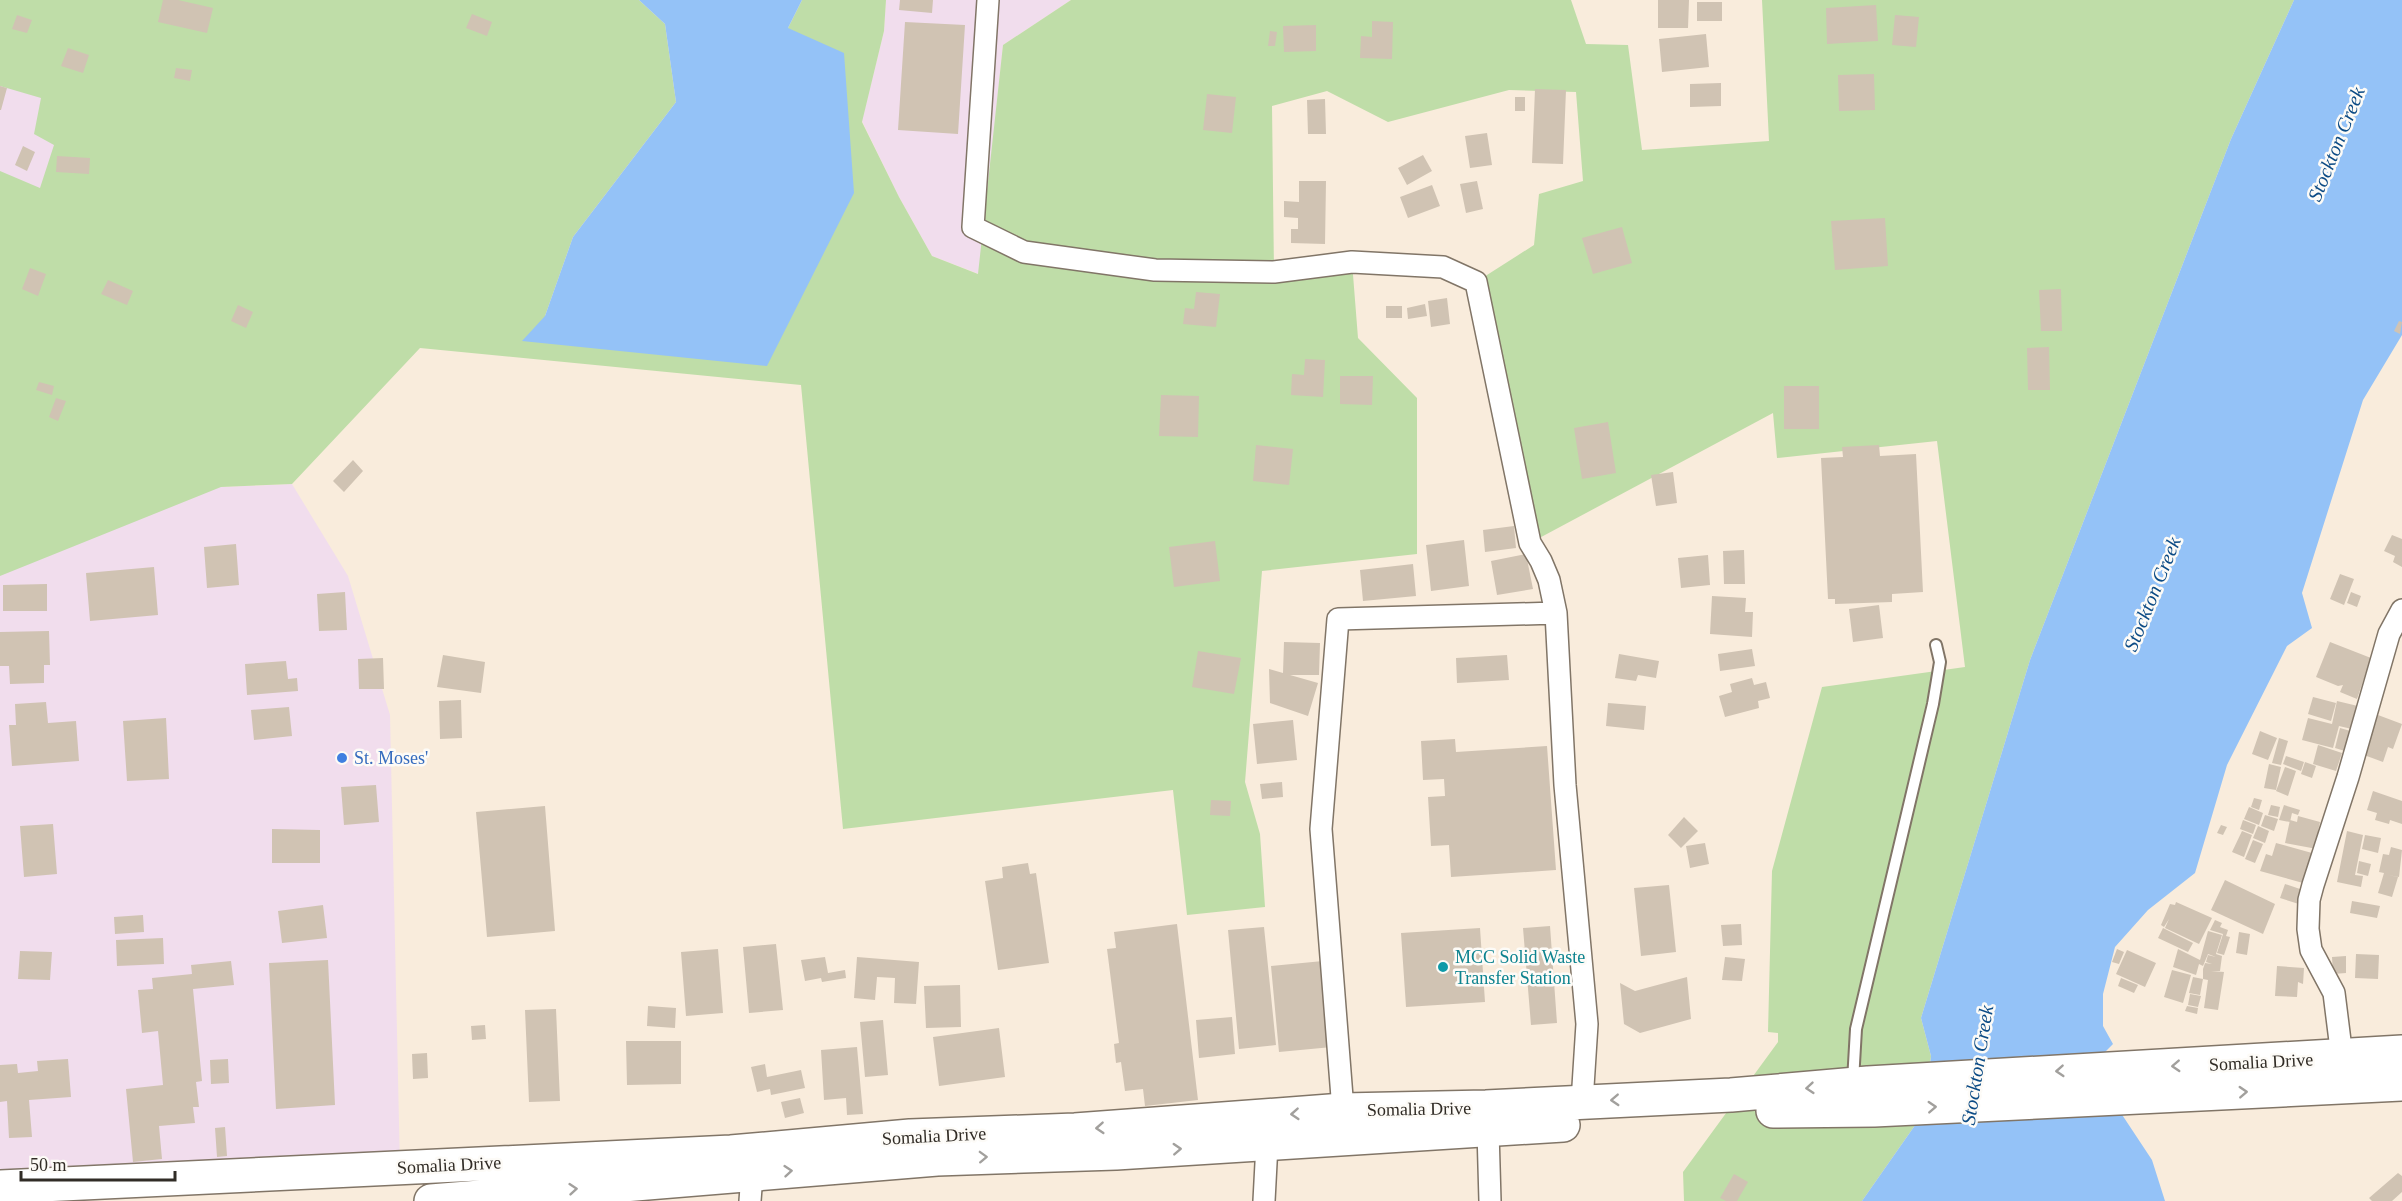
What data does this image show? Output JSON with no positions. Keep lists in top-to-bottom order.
{
  "streets": {
    "main road": ["Somalia Drive"]
  },
  "water": ["Stockton Creek"],
  "places": ["St. Moses'", "MCC Solid Waste Transfer Station"],
  "scale_bar": "50 m"
}
